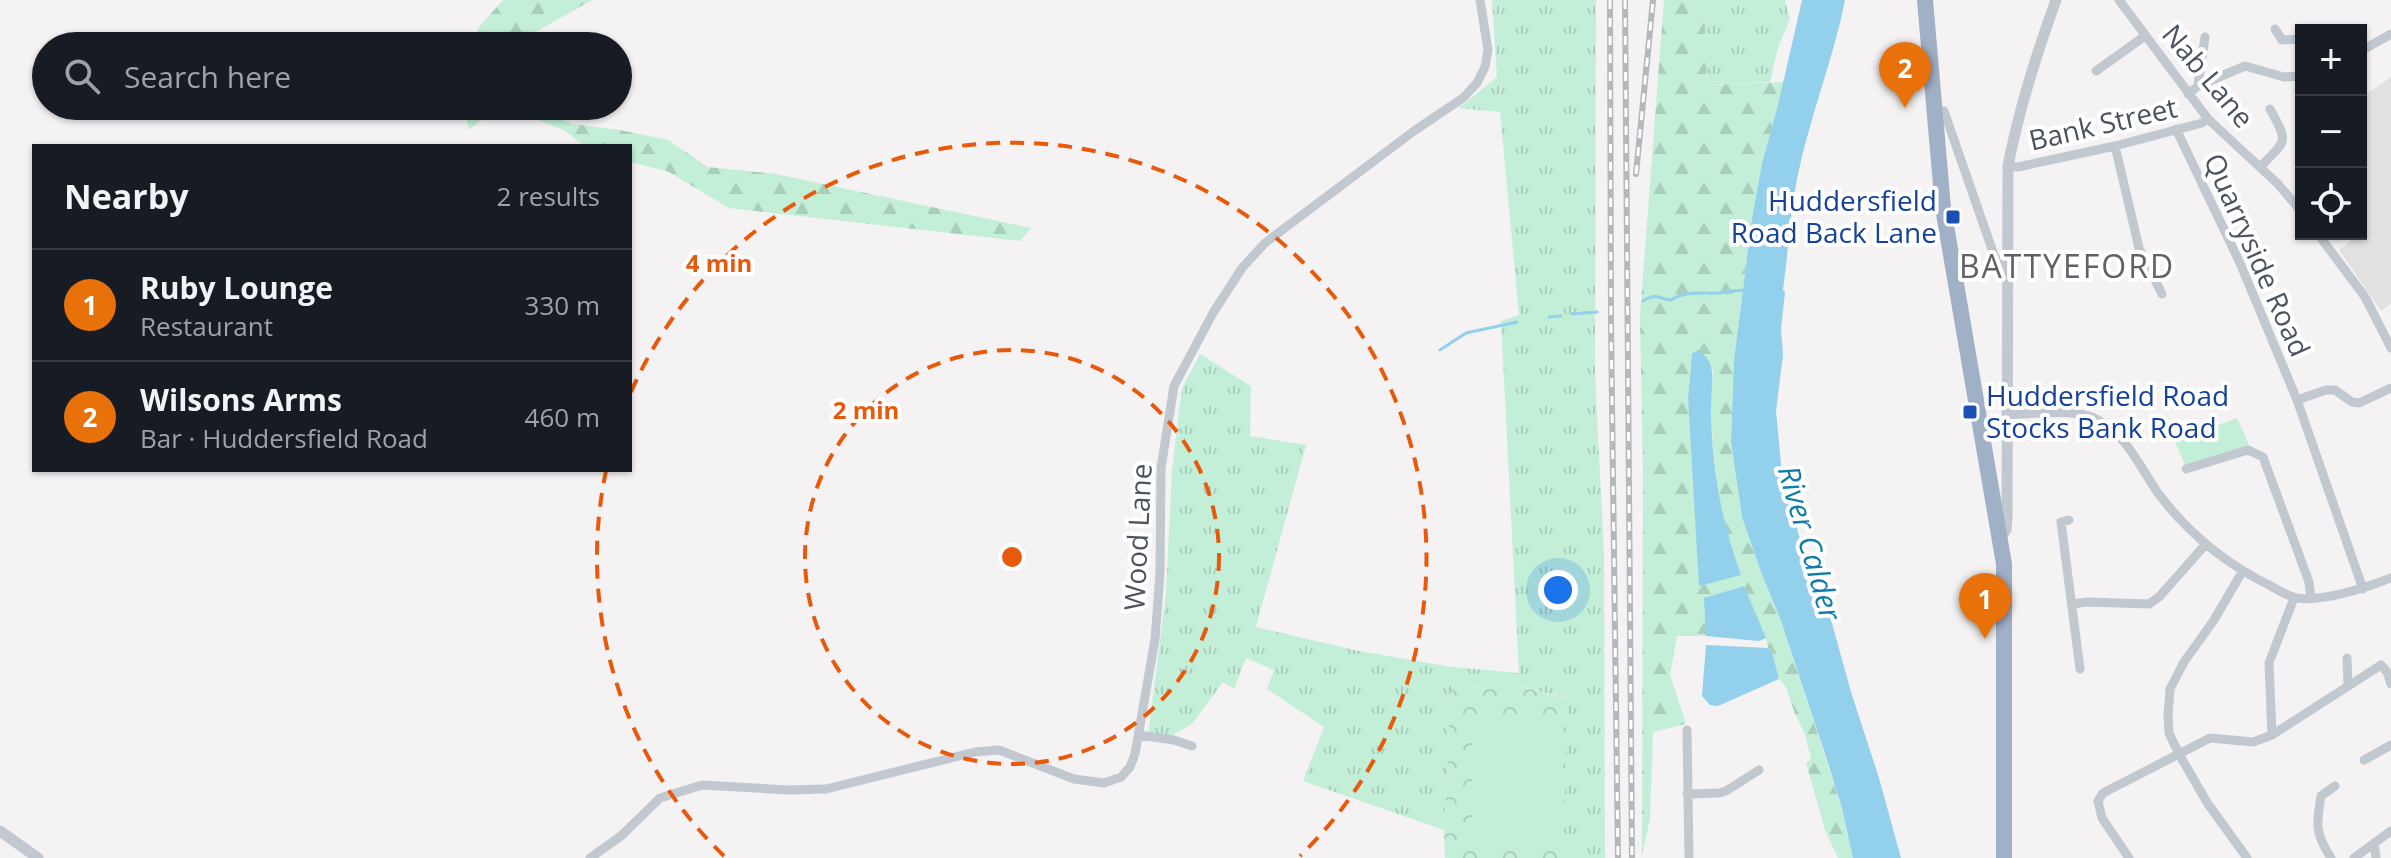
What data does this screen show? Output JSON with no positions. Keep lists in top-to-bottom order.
{
  "streets": {
    "street": [
      "Nab Lane",
      "Bank Street",
      "Quarryside Road",
      "Wood Lane"
    ]
  },
  "crossings": [
    ["Nab Lane", "Bank Street"],
    ["Bank Street", "Quarryside Road"]
  ],
  "districts": ["BATTYEFORD"],
  "water": ["River Calder"],
  "places": {
    "transit": ["Huddersfield Road Back Lane", "Huddersfield Road Stocks Bank Road"]
  },
  "page": {
    "map_buttons": ["+", "−"],
    "search": "Search here",
    "pins": ["2", "1"],
    "heading": ["Nearby", "2 results"],
    "list": [
      {
        "mark": "1",
        "name": "Ruby Lounge",
        "note": "Restaurant",
        "value": "330 m"
      },
      {
        "mark": "2",
        "name": "Wilsons Arms",
        "note": "Bar · Huddersfield Road",
        "value": "460 m"
      }
    ]
  },
  "rings": ["4 min", "2 min"]
}
